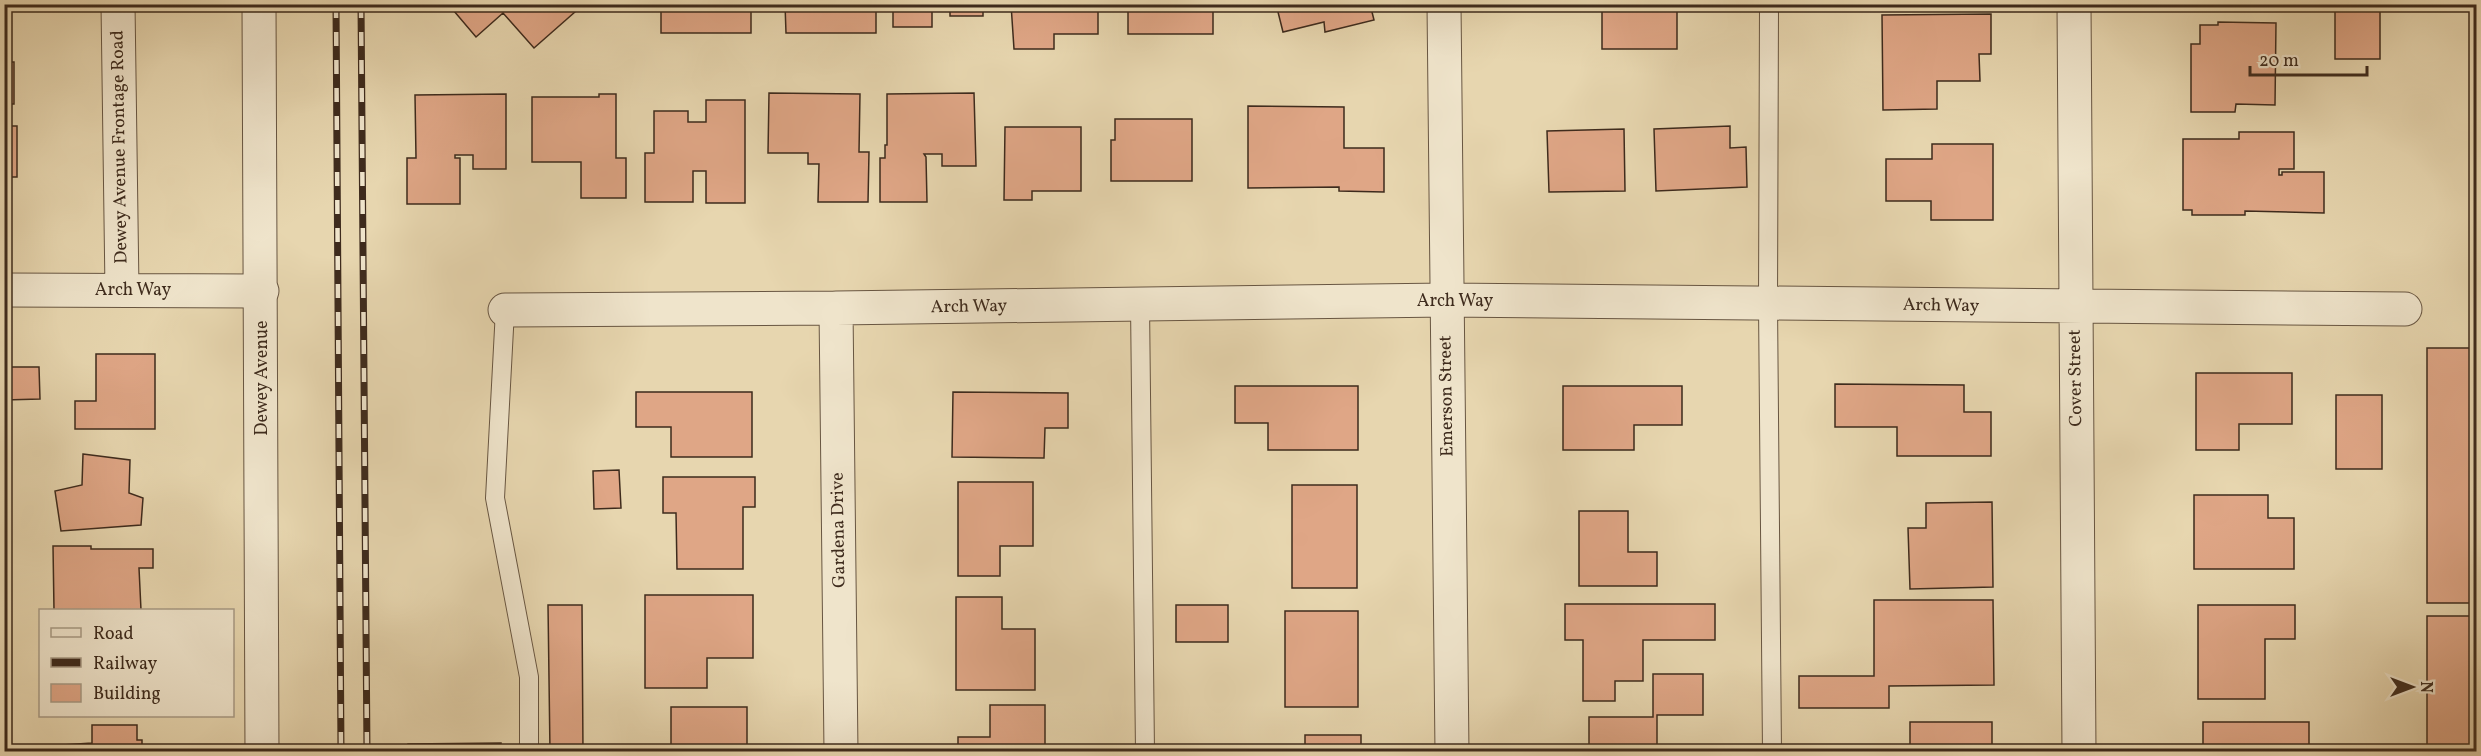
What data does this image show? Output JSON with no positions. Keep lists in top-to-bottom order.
{
  "streets": {
    "street": [
      "Dewey Avenue Frontage Road",
      "Arch Way",
      "Dewey Avenue",
      "Cover Street",
      "Emerson Street",
      "Gardena Drive"
    ]
  },
  "crossings": [
    ["Dewey Avenue Frontage Road", "Arch Way"],
    ["Arch Way", "Dewey Avenue"],
    ["Arch Way", "Cover Street"],
    ["Arch Way", "Emerson Street"],
    ["Arch Way", "Gardena Drive"]
  ],
  "legend": ["Road", "Railway", "Building"],
  "scale_bar": "20 m",
  "north": "right"
}
